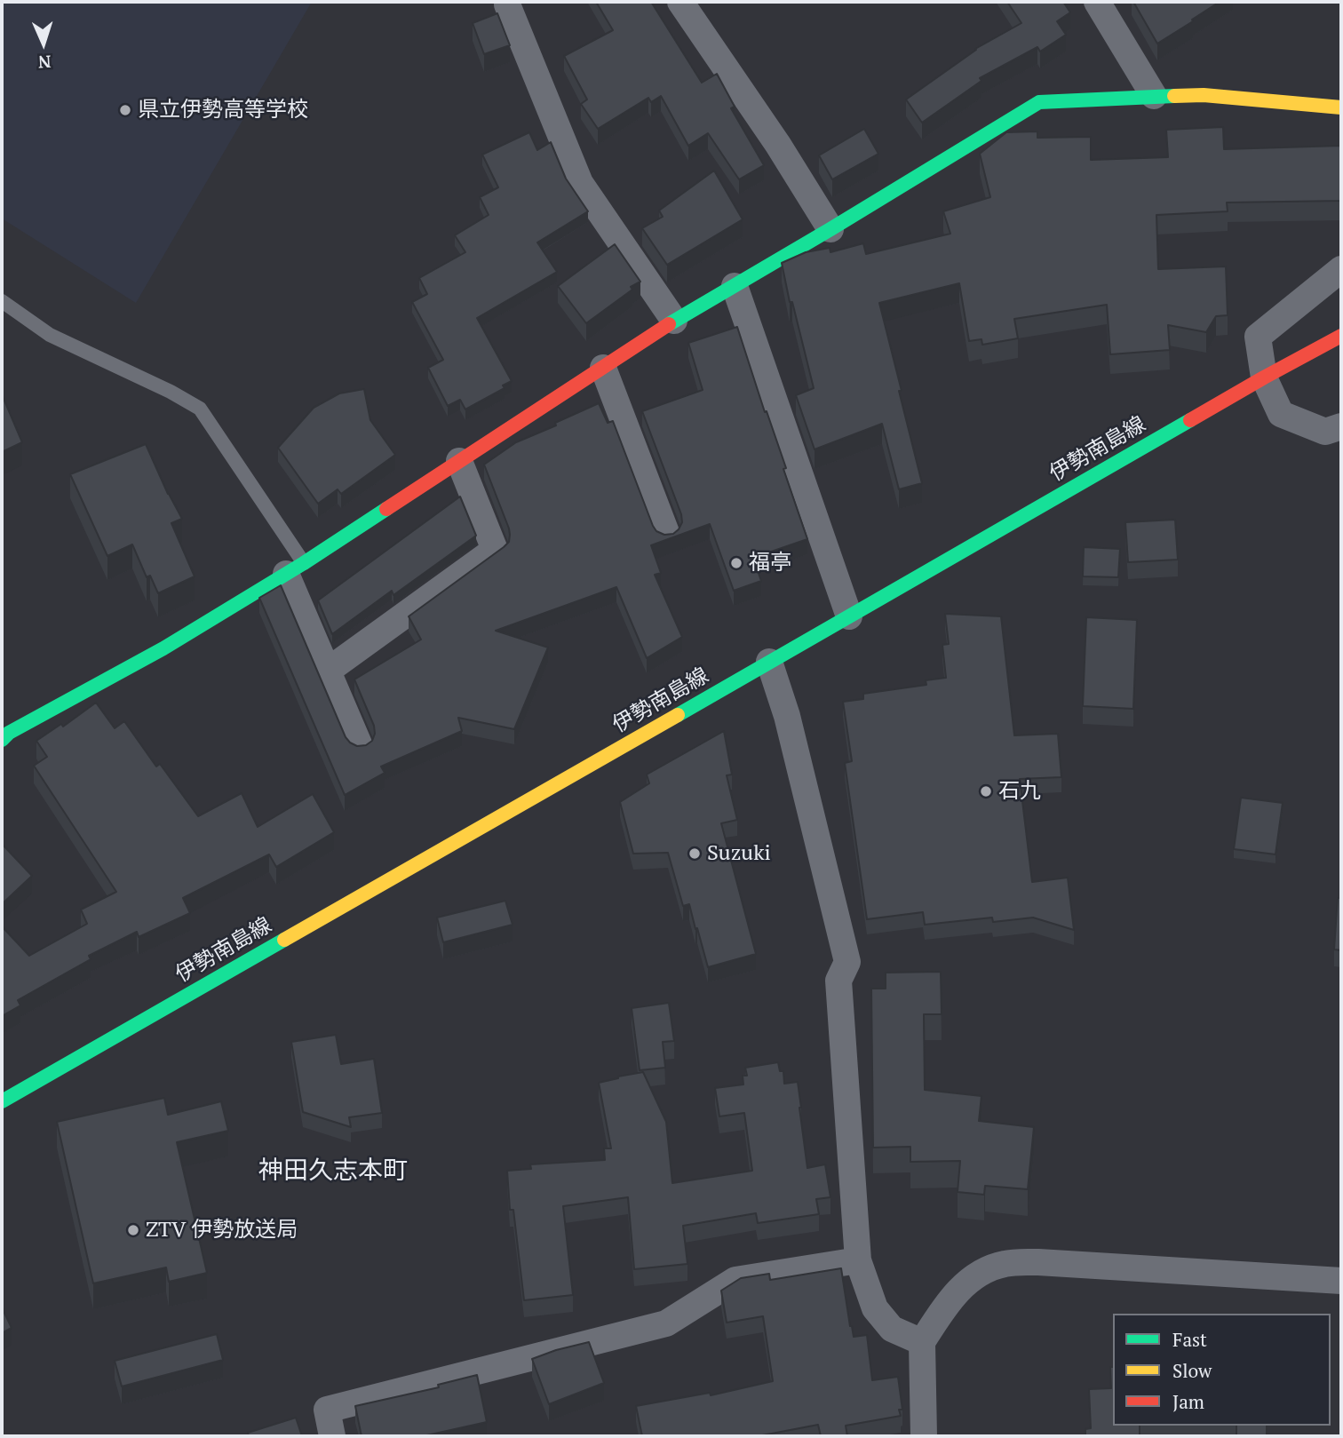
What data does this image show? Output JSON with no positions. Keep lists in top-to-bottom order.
{
  "streets": {
    "main road": ["伊勢南島線"]
  },
  "districts": ["神田久志本町"],
  "places": [
    "県立伊勢高等学校",
    "福亭",
    "石九",
    "Suzuki",
    "ZTV 伊勢放送局"
  ],
  "legend": ["Fast", "Slow", "Jam"],
  "north": "bottom"
}
